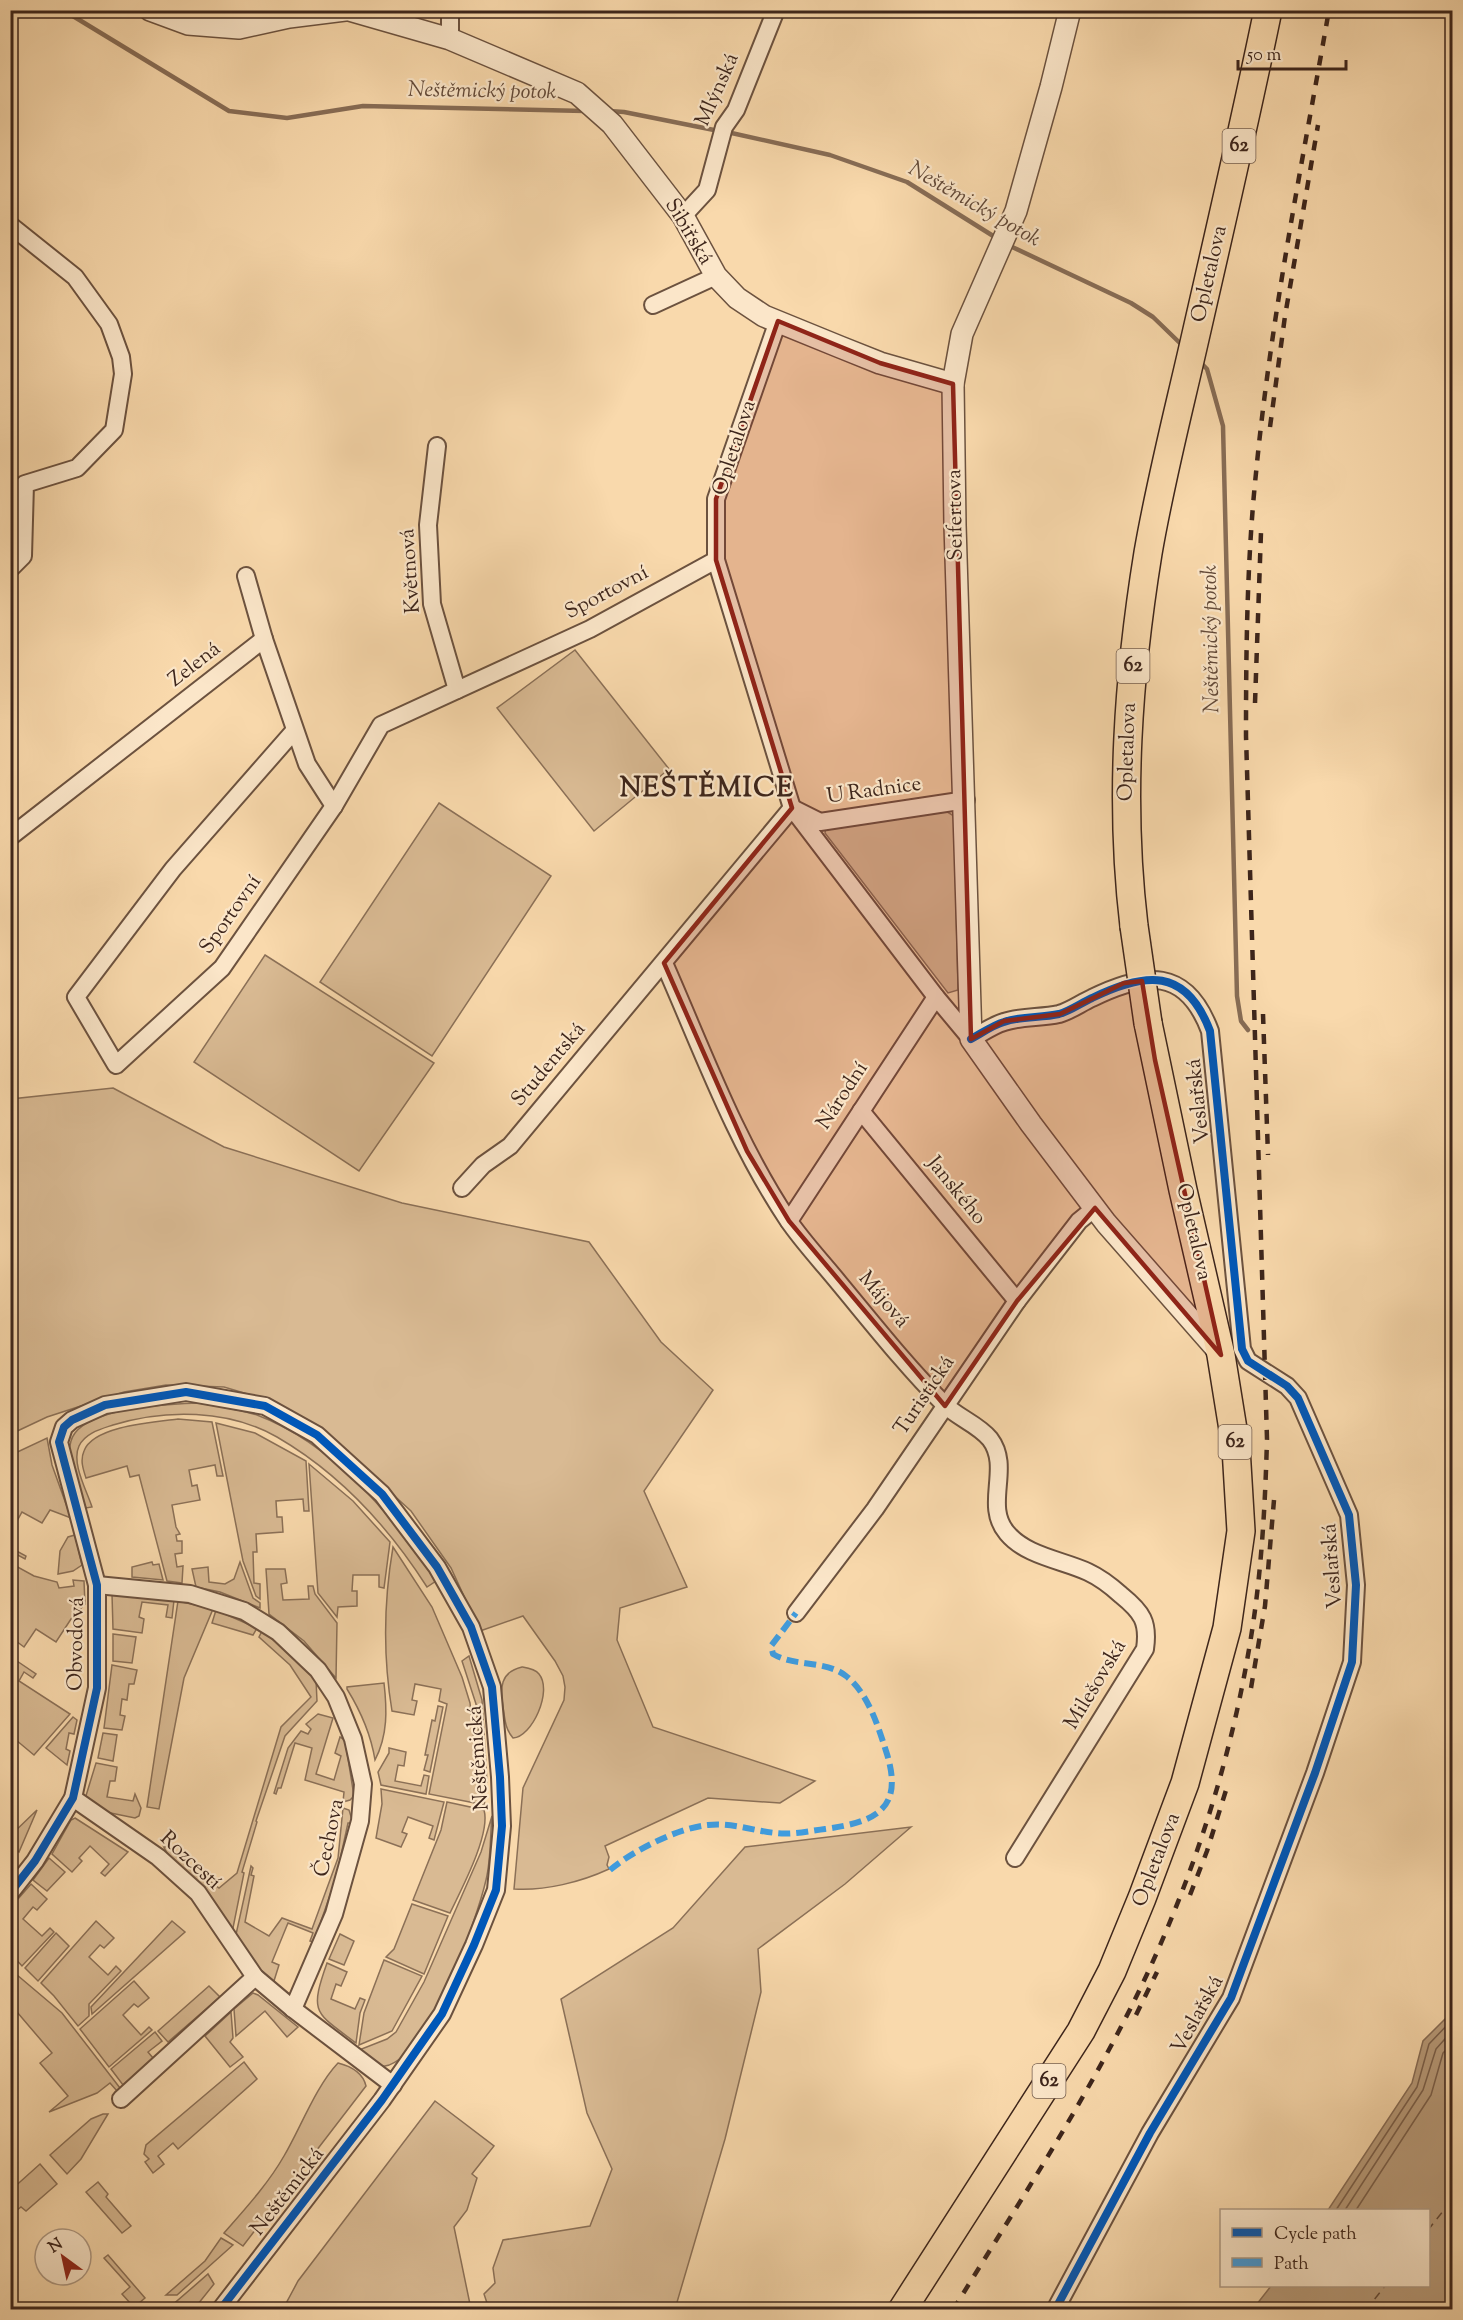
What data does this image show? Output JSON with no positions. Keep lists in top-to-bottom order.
{
  "streets": {
    "main road": ["62", "Opletalova"],
    "street": [
      "Mlýnská",
      "Sibiřská",
      "Seifertova",
      "Květnová",
      "Sportovní",
      "Zelená",
      "U Radnice",
      "Studentská",
      "Národní",
      "Veslařská",
      "Janského",
      "Májová",
      "Turistická",
      "Obvodová",
      "Milešovská",
      "Neštěmická",
      "Čechova",
      "Rozcestí"
    ]
  },
  "crossings": [
    ["Mlýnská", "Sibiřská"],
    ["Sibiřská", "Opletalova"],
    ["Sibiřská", "Seifertova"],
    ["Opletalova", "Seifertova"],
    ["Opletalova", "Sportovní"],
    ["Opletalova", "U Radnice"],
    ["Opletalova", "Studentská"],
    ["Opletalova", "Národní"],
    ["Opletalova", "Veslařská"],
    ["Opletalova", "Turistická"],
    ["Seifertova", "U Radnice"],
    ["Seifertova", "Veslařská"],
    ["Květnová", "Sportovní"],
    ["U Radnice", "Studentská"],
    ["Národní", "Janského"],
    ["Národní", "Májová"],
    ["Janského", "Turistická"],
    ["Májová", "Turistická"],
    ["Májová", "Milešovská"],
    ["Turistická", "Milešovská"],
    ["Obvodová", "Neštěmická"],
    ["Obvodová", "Čechova"],
    ["Obvodová", "Rozcestí"],
    ["Neštěmická", "Rozcestí"],
    ["Čechova", "Rozcestí"]
  ],
  "districts": ["NEŠTĚMICE"],
  "water": ["Neštěmický potok"],
  "legend": ["Cycle path", "Path"],
  "scale_bar": "50 m",
  "north": "top left"
}
